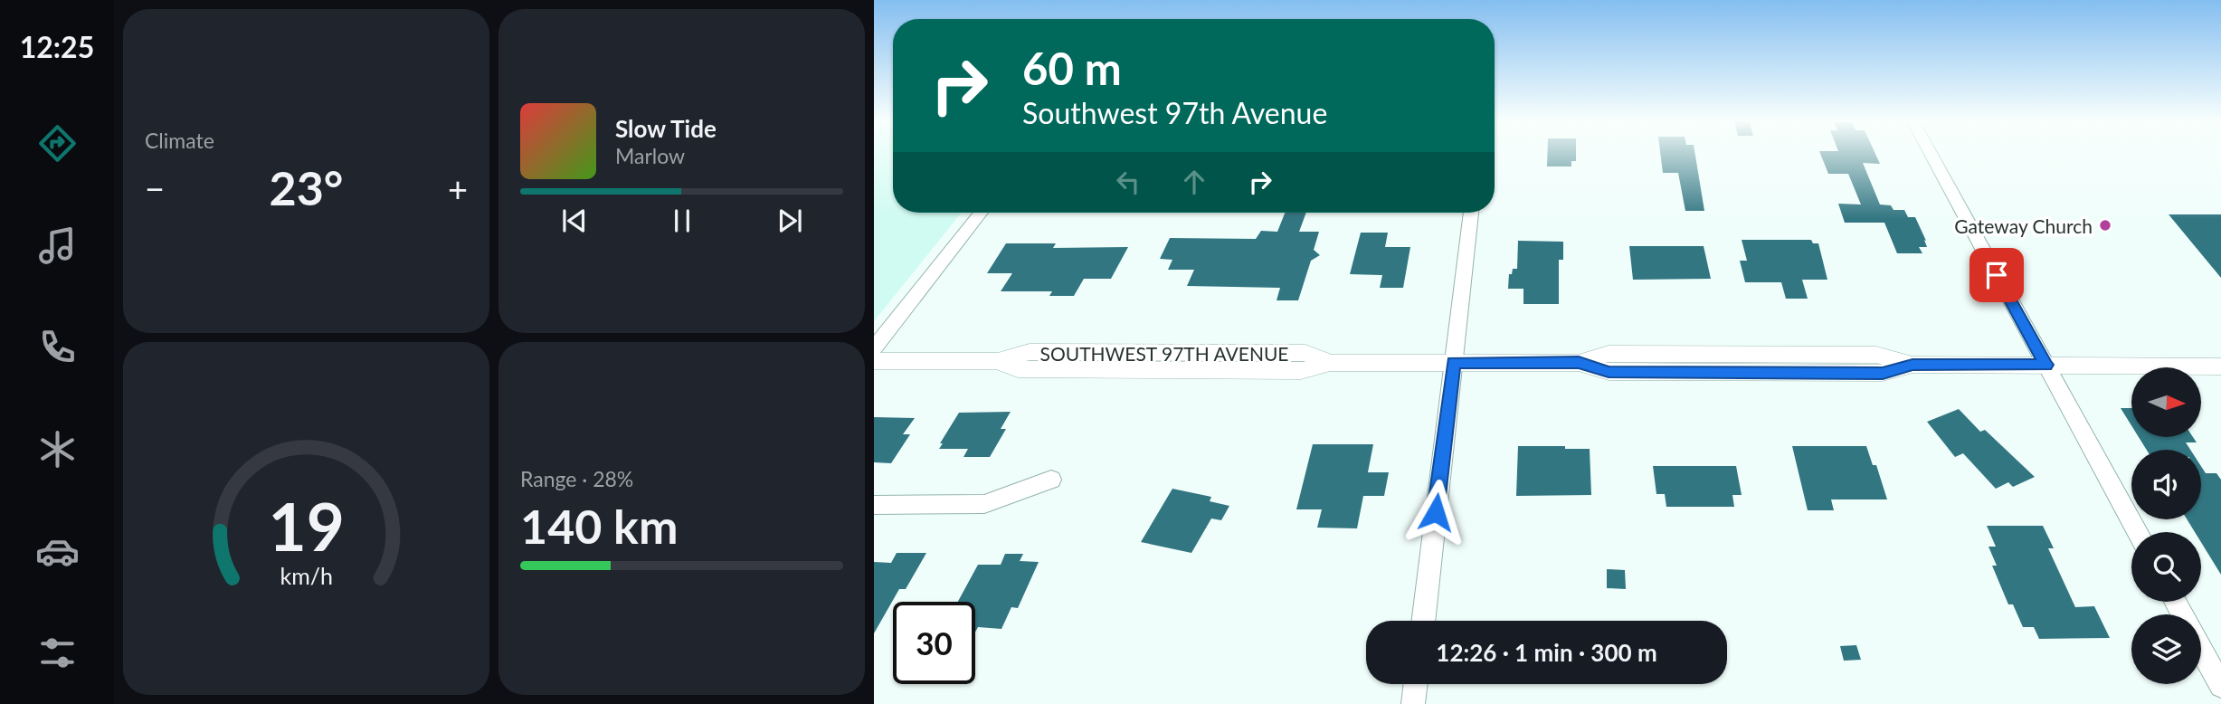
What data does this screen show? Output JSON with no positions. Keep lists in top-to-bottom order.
{
  "streets": {
    "street": ["SOUTHWEST 97TH AVENUE"]
  },
  "places": ["Gateway Church"],
  "north": "right",
  "page": {
    "tabs": "12:25",
    "tile": [
      "Climate",
      ["Range · 28%", "140 km"]
    ],
    "turn": ["60 m", "Southwest 97th Avenue"],
    "song": ["Slow Tide", "Marlow"],
    "heat": ["−", "23°", "+"],
    "limit": "30",
    "trip": "12:26 · 1 min · 300 m",
    "gauge": ["19", "km/h"]
  }
}
